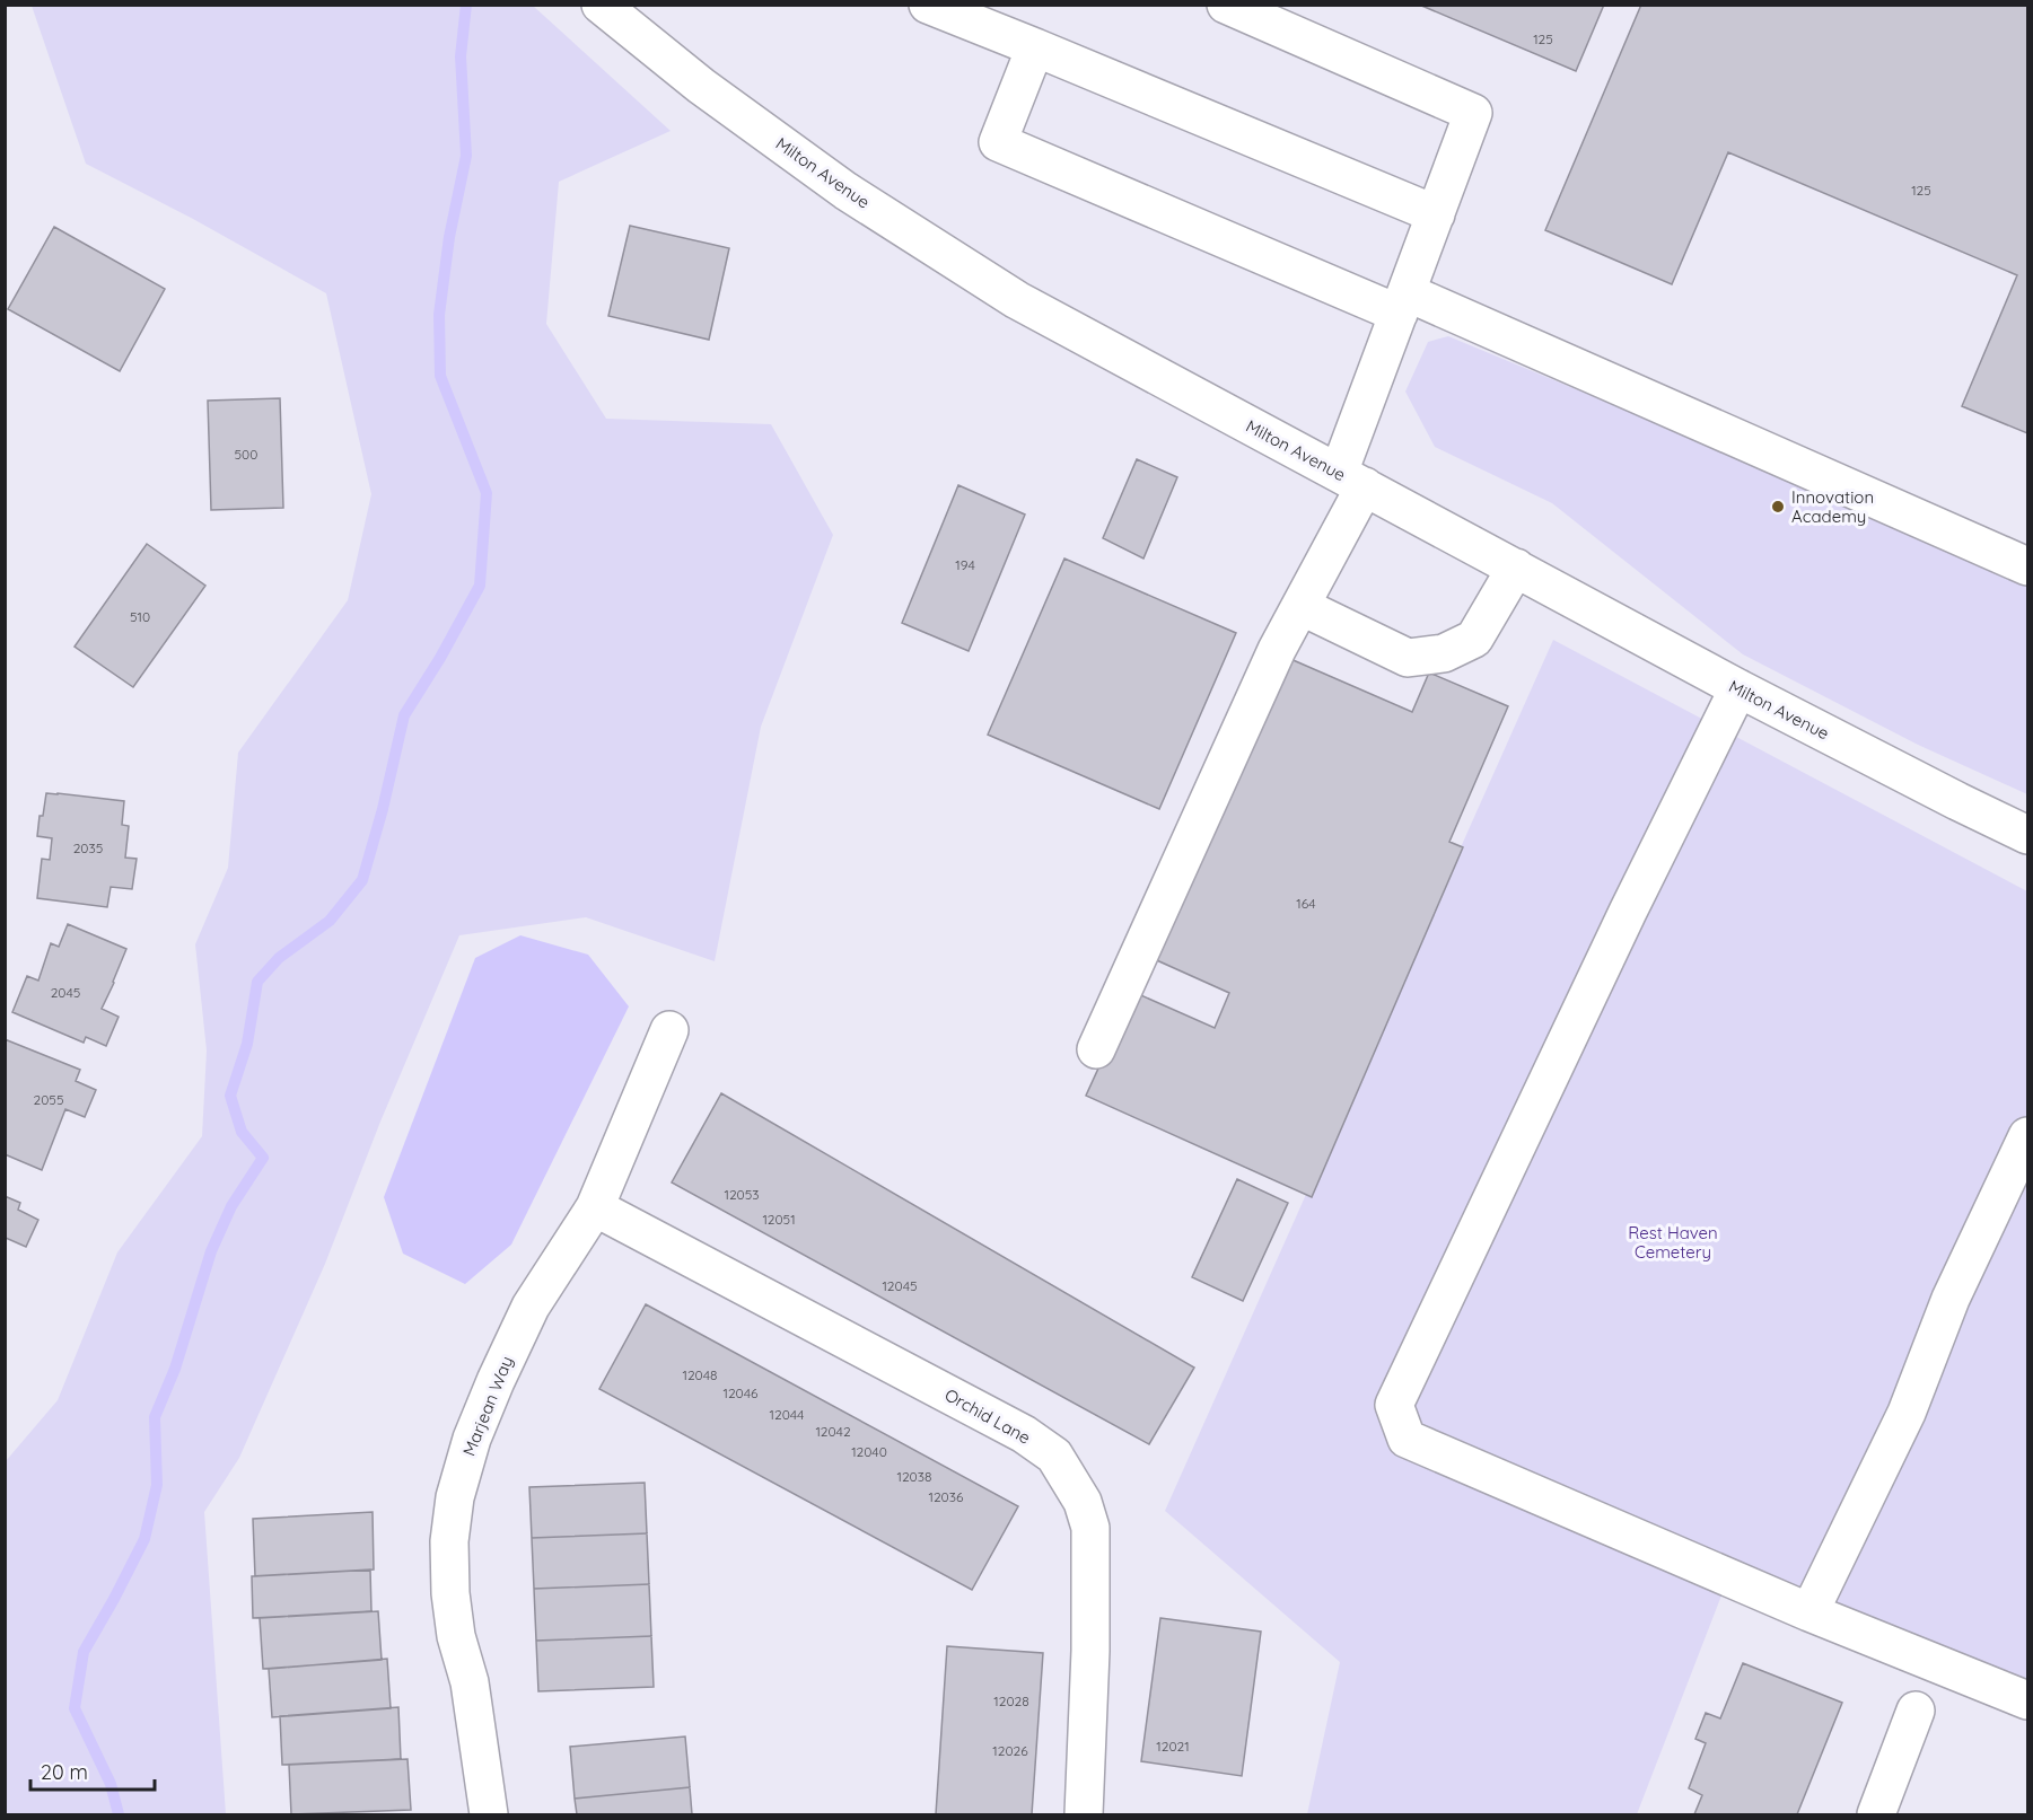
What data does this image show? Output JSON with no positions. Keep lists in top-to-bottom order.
{
  "streets": {
    "street": ["Milton Avenue", "Marjean Way", "Orchid Lane"]
  },
  "crossings": [
    ["Marjean Way", "Orchid Lane"]
  ],
  "parks": ["Rest Haven Cemetery"],
  "places": ["Innovation Academy"],
  "house_numbers": [
    "125",
    "125",
    "500",
    "194",
    "510",
    "2035",
    "164",
    "2045",
    "2055",
    "12053",
    "12051",
    "12045",
    "12048",
    "12046",
    "12044",
    "12042",
    "12040",
    "12038",
    "12036",
    "12028",
    "12021",
    "12026"
  ],
  "scale_bar": "20 m"
}
